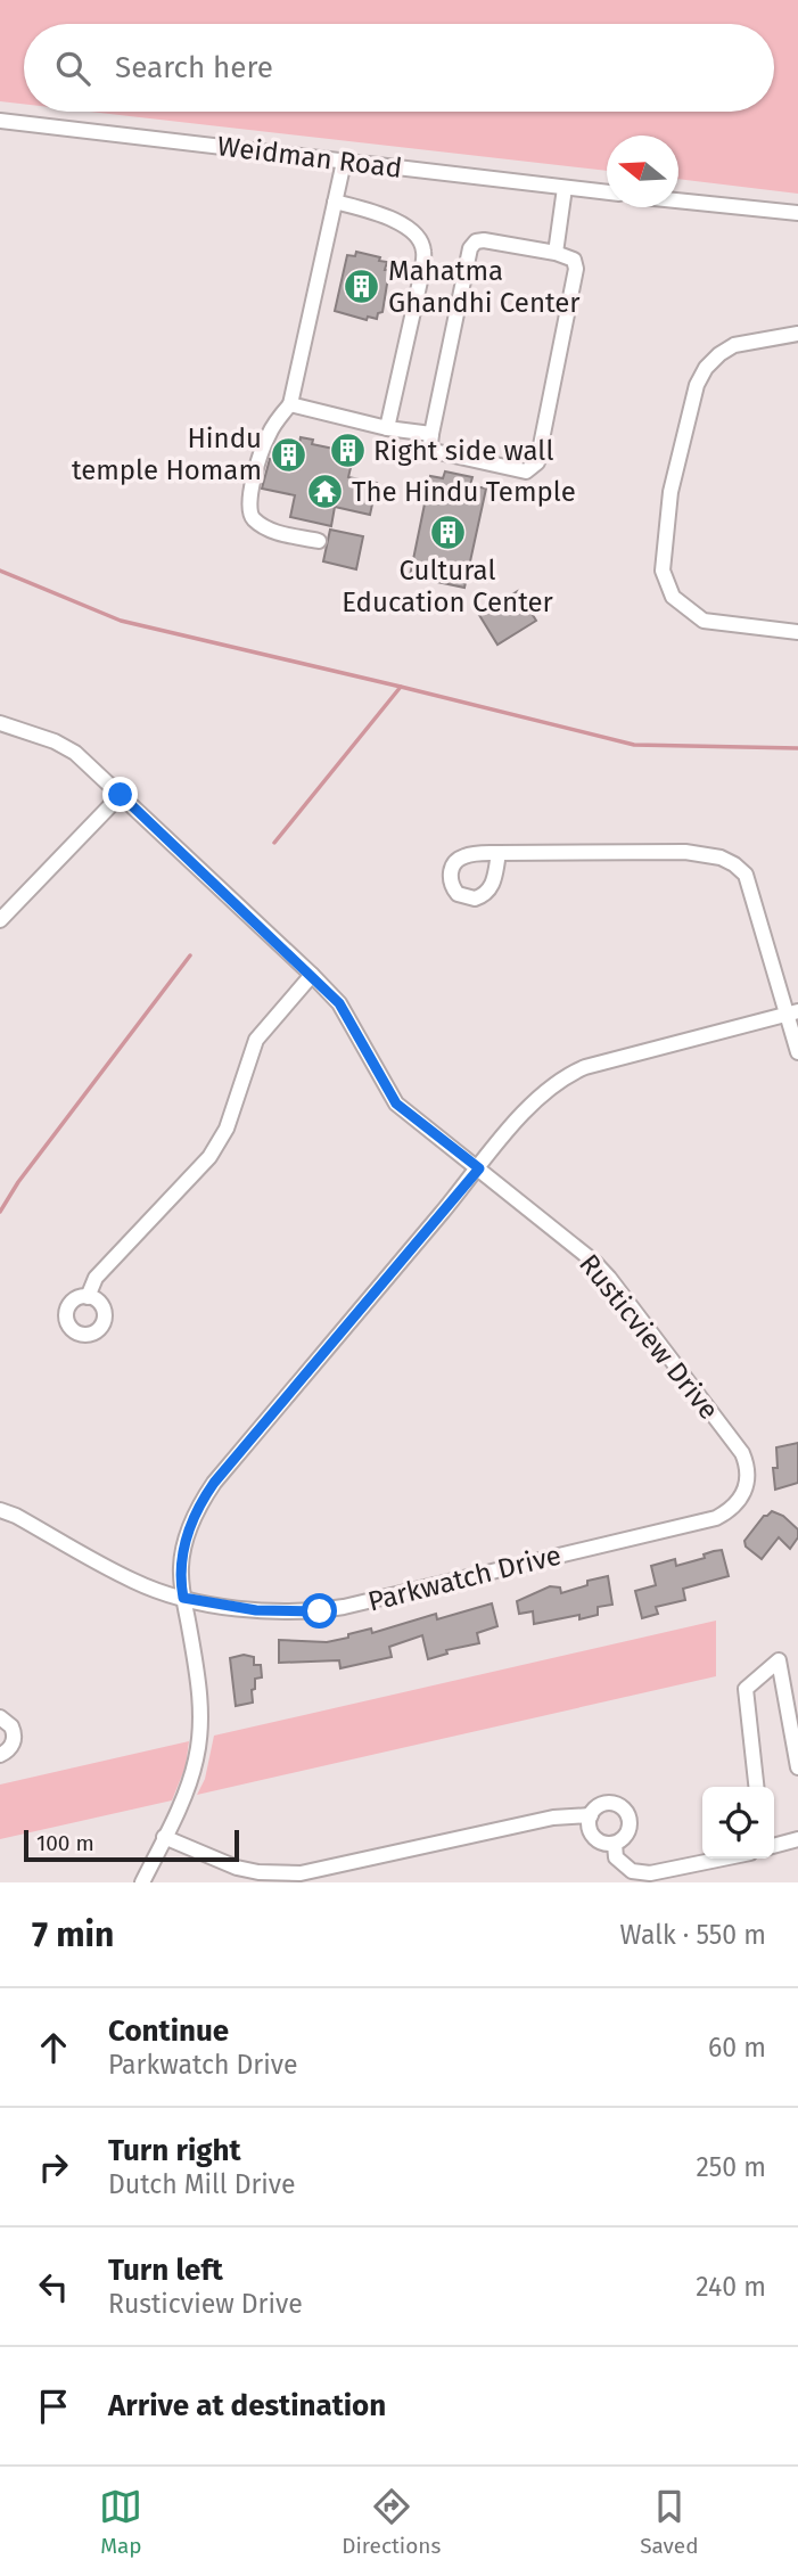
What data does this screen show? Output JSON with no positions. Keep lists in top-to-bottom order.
{
  "streets": {
    "street": ["Weidman Road", "Rusticview Drive", "Parkwatch Drive"]
  },
  "crossings": [
    ["Rusticview Drive", "Parkwatch Drive"]
  ],
  "places": {
    "building": [
      "Mahatma Ghandhi Center",
      "Right side wall",
      "Hindu temple Homam",
      "Cultural Education Center"
    ],
    "temple": ["The Hindu Temple"]
  },
  "scale_bar": "100 m",
  "north": "left",
  "page": {
    "search": "Search here",
    "scale": "100 m",
    "heading": ["7 min", "Walk · 550 m"],
    "list": [
      ["Continue", "Parkwatch Drive", "60 m"],
      ["Turn right", "Dutch Mill Drive", "250 m"],
      ["Turn left", "Rusticview Drive", "240 m"],
      "Arrive at destination"
    ],
    "nav": ["Map", "Directions", "Saved"]
  }
}
